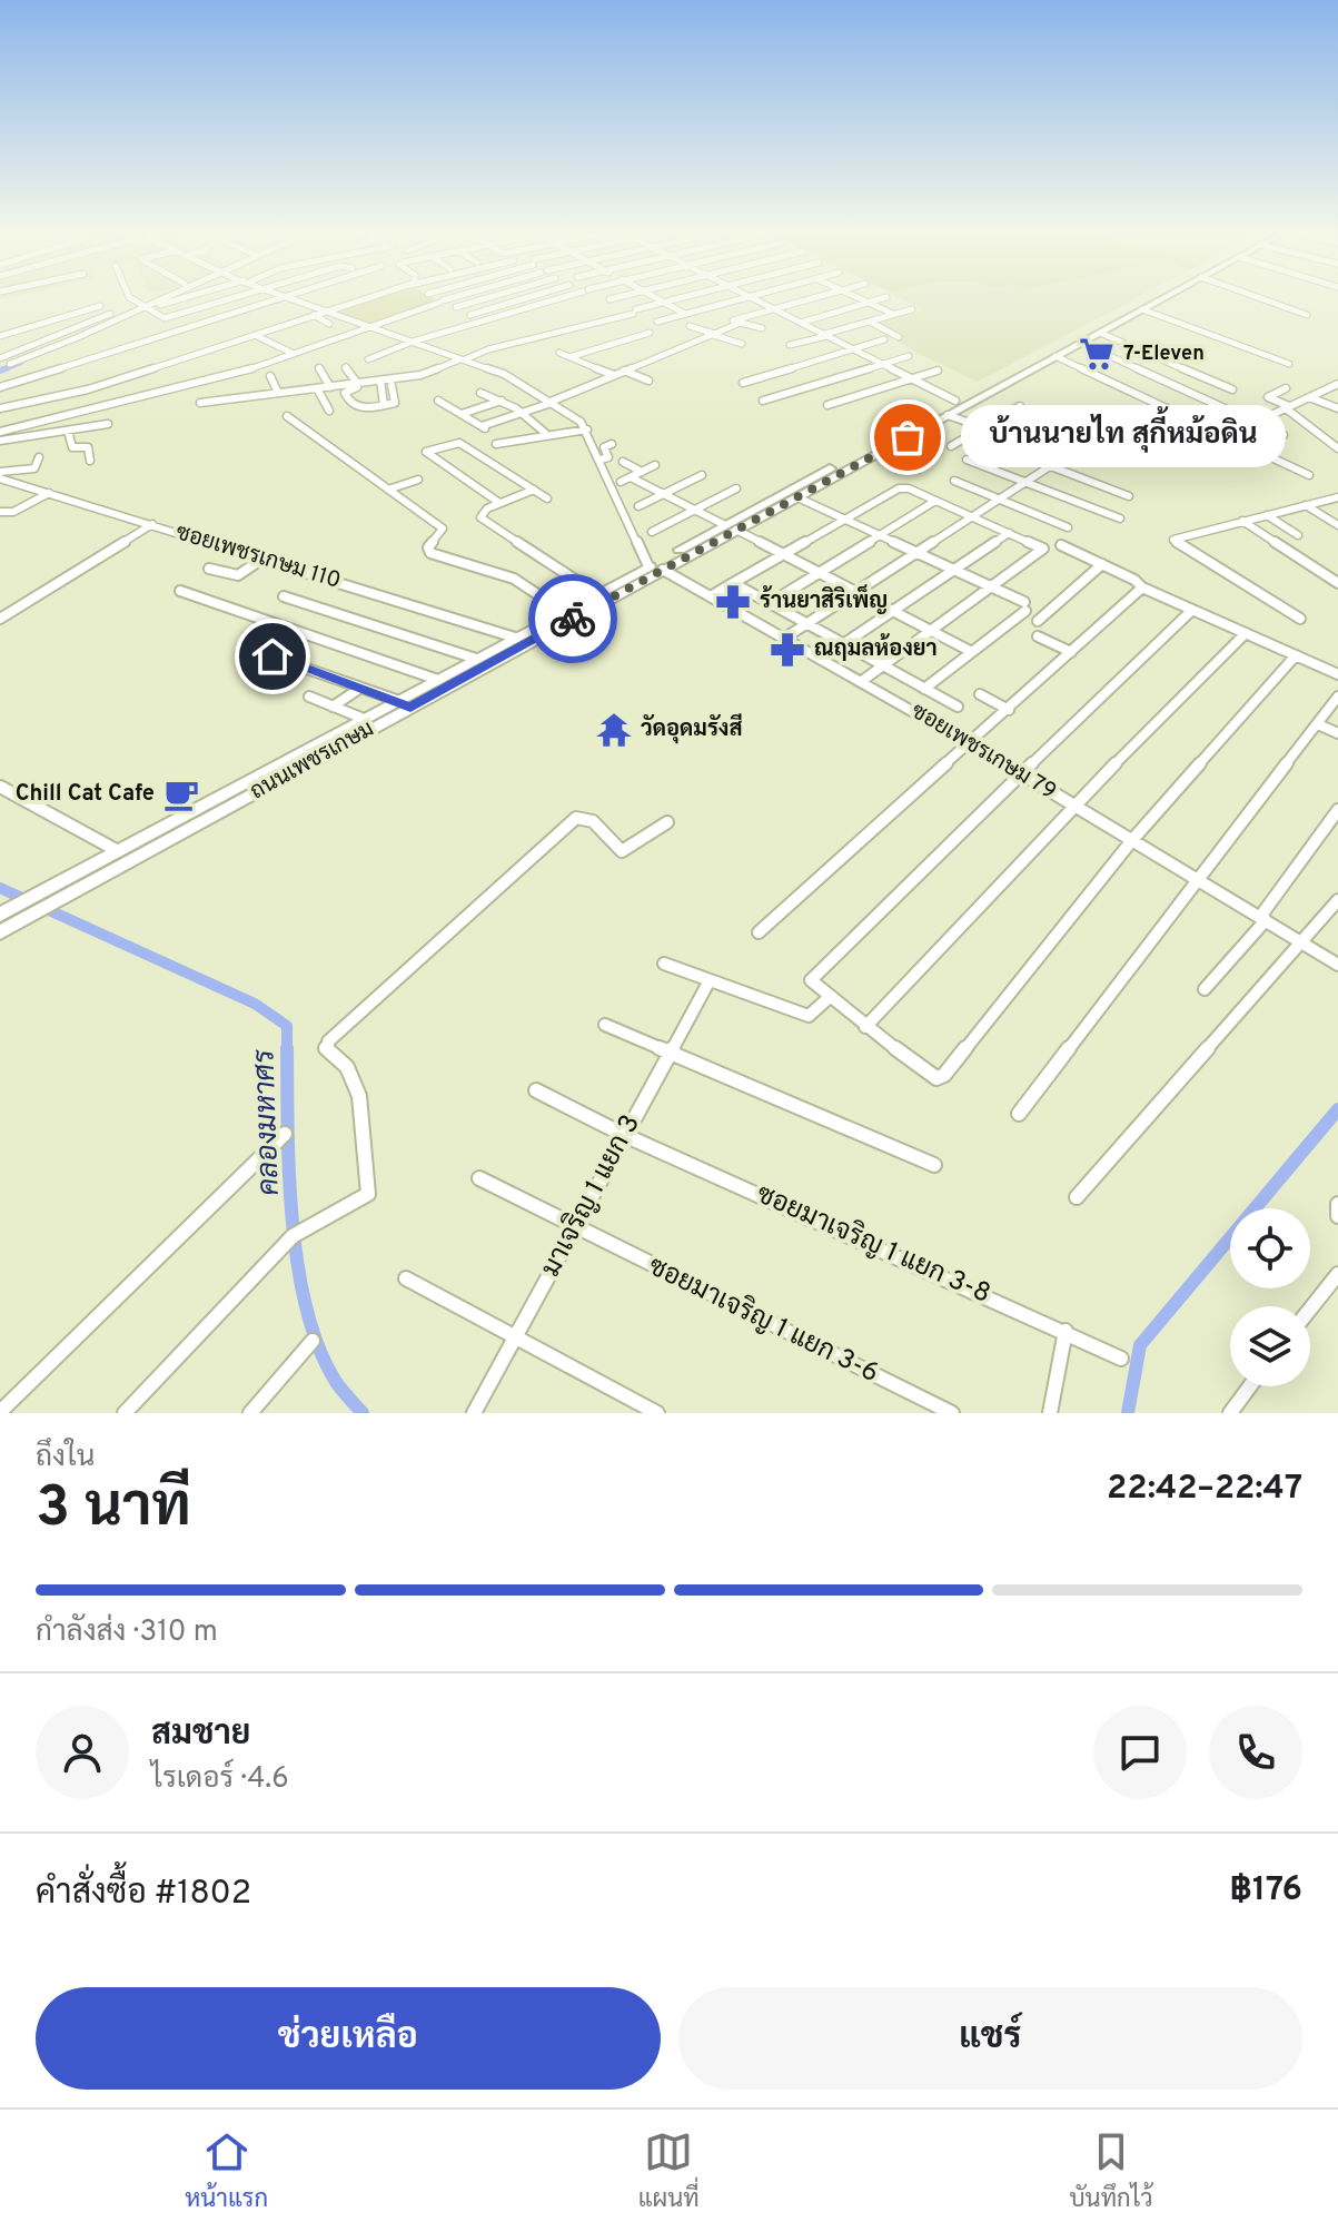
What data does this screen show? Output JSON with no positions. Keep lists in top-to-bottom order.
{
  "streets": {
    "main road": ["ถนนเพชรเกษม"],
    "street": [
      "ซอยเพชรเกษม 110",
      "ซอยเพชรเกษม 79",
      "มาเจริญ 1 แยก 3",
      "ซอยมาเจริญ 1 แยก 3-8",
      "ซอยมาเจริญ 1 แยก 3-6"
    ]
  },
  "crossings": [
    ["ซอยเพชรเกษม 110", "ถนนเพชรเกษม"],
    ["ซอยเพชรเกษม 79", "ถนนเพชรเกษม"],
    ["มาเจริญ 1 แยก 3", "ซอยมาเจริญ 1 แยก 3-8"],
    ["มาเจริญ 1 แยก 3", "ซอยมาเจริญ 1 แยก 3-6"]
  ],
  "water": ["คลองมหาศร"],
  "places": {
    "supermarket": ["7-Eleven"],
    "other": ["บ้านนายไท สุกี้หม้อดิน"],
    "pharmacy": ["ร้านยาสิริเพ็ญ", "ณฤมลห้องยา"],
    "temple": ["วัดอุดมรังสี"],
    "cafe": ["Chill Cat Cafe"]
  },
  "page": {
    "bubble": "บ้านนายไท สุกี้หม้อดิน",
    "heading": ["3 นาที", "ถึงใน", "22:42–22:47"],
    "panel": [
      "สมชาย",
      "ไรเดอร์ · 4.6",
      "คำสั่งซื้อ #1802",
      "฿176"
    ],
    "bar": "กำลังส่ง · 310 m",
    "buttons": ["ช่วยเหลือ", "แชร์"],
    "tabs": ["หน้าแรก", "แผนที่", "บันทึกไว้"]
  }
}
